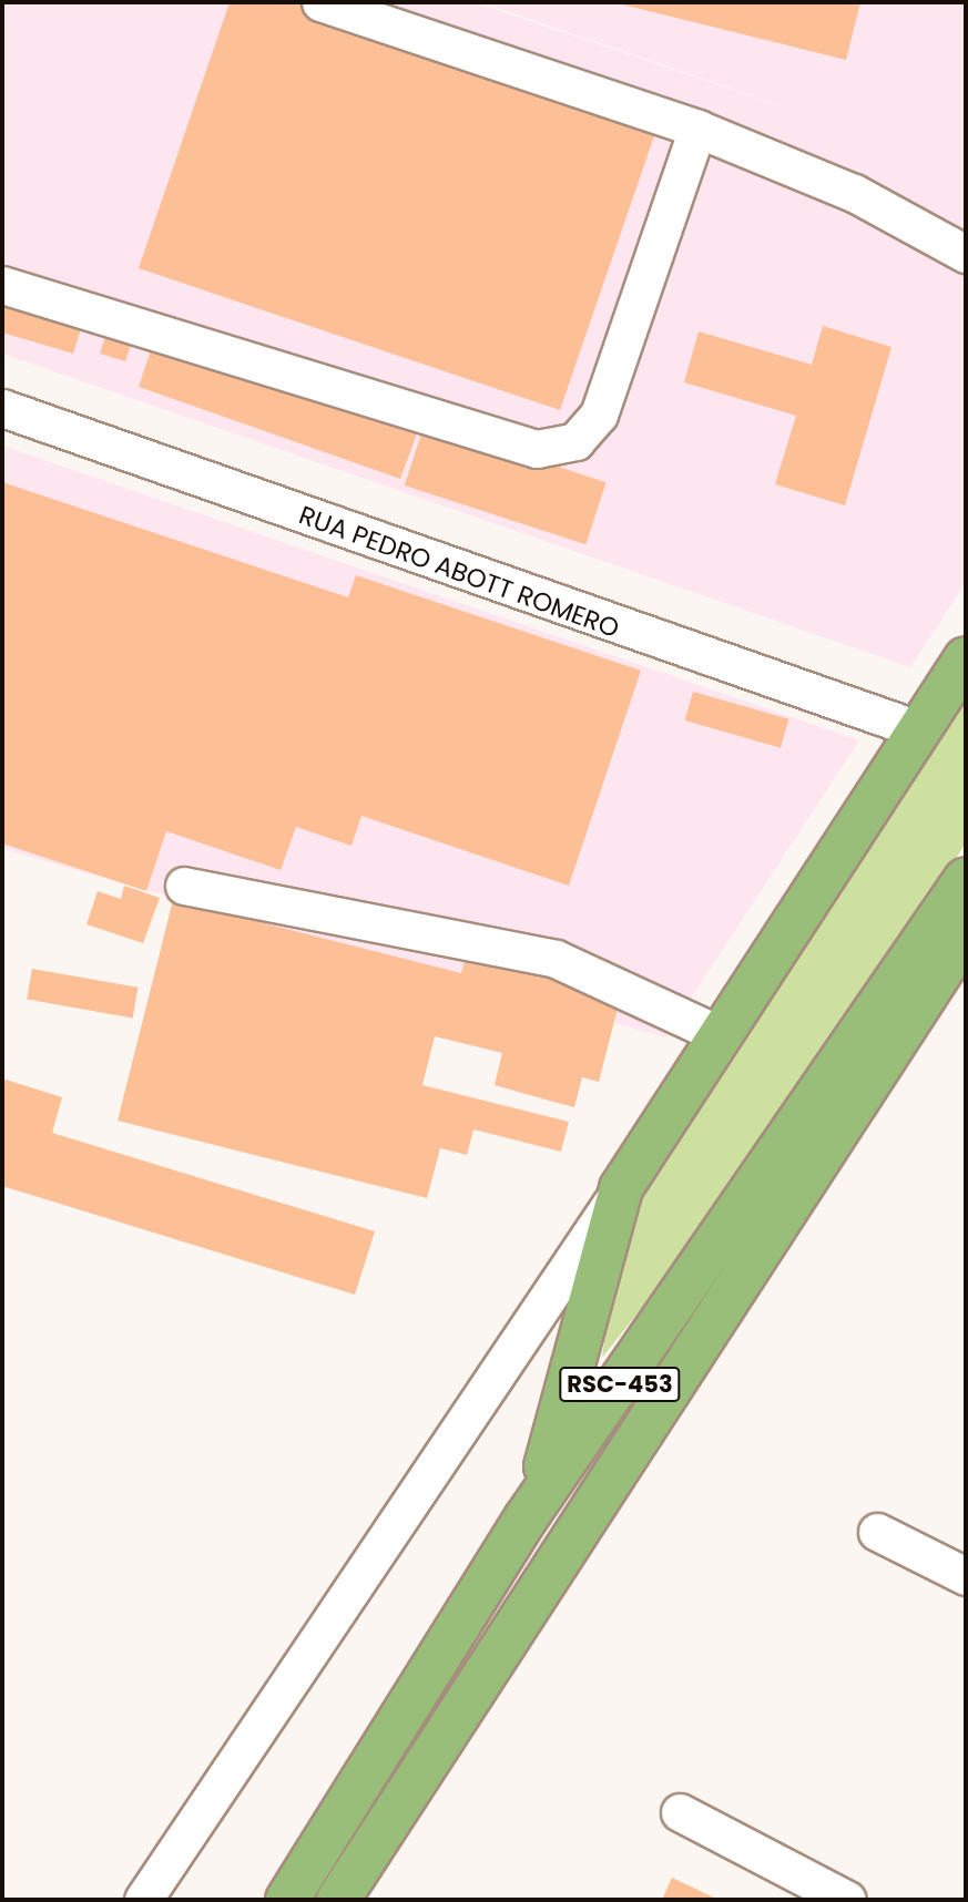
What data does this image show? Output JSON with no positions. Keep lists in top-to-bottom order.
{
  "streets": {
    "highway": ["RSC-453"],
    "street": ["RUA PEDRO ABOTT ROMERO"]
  }
}
